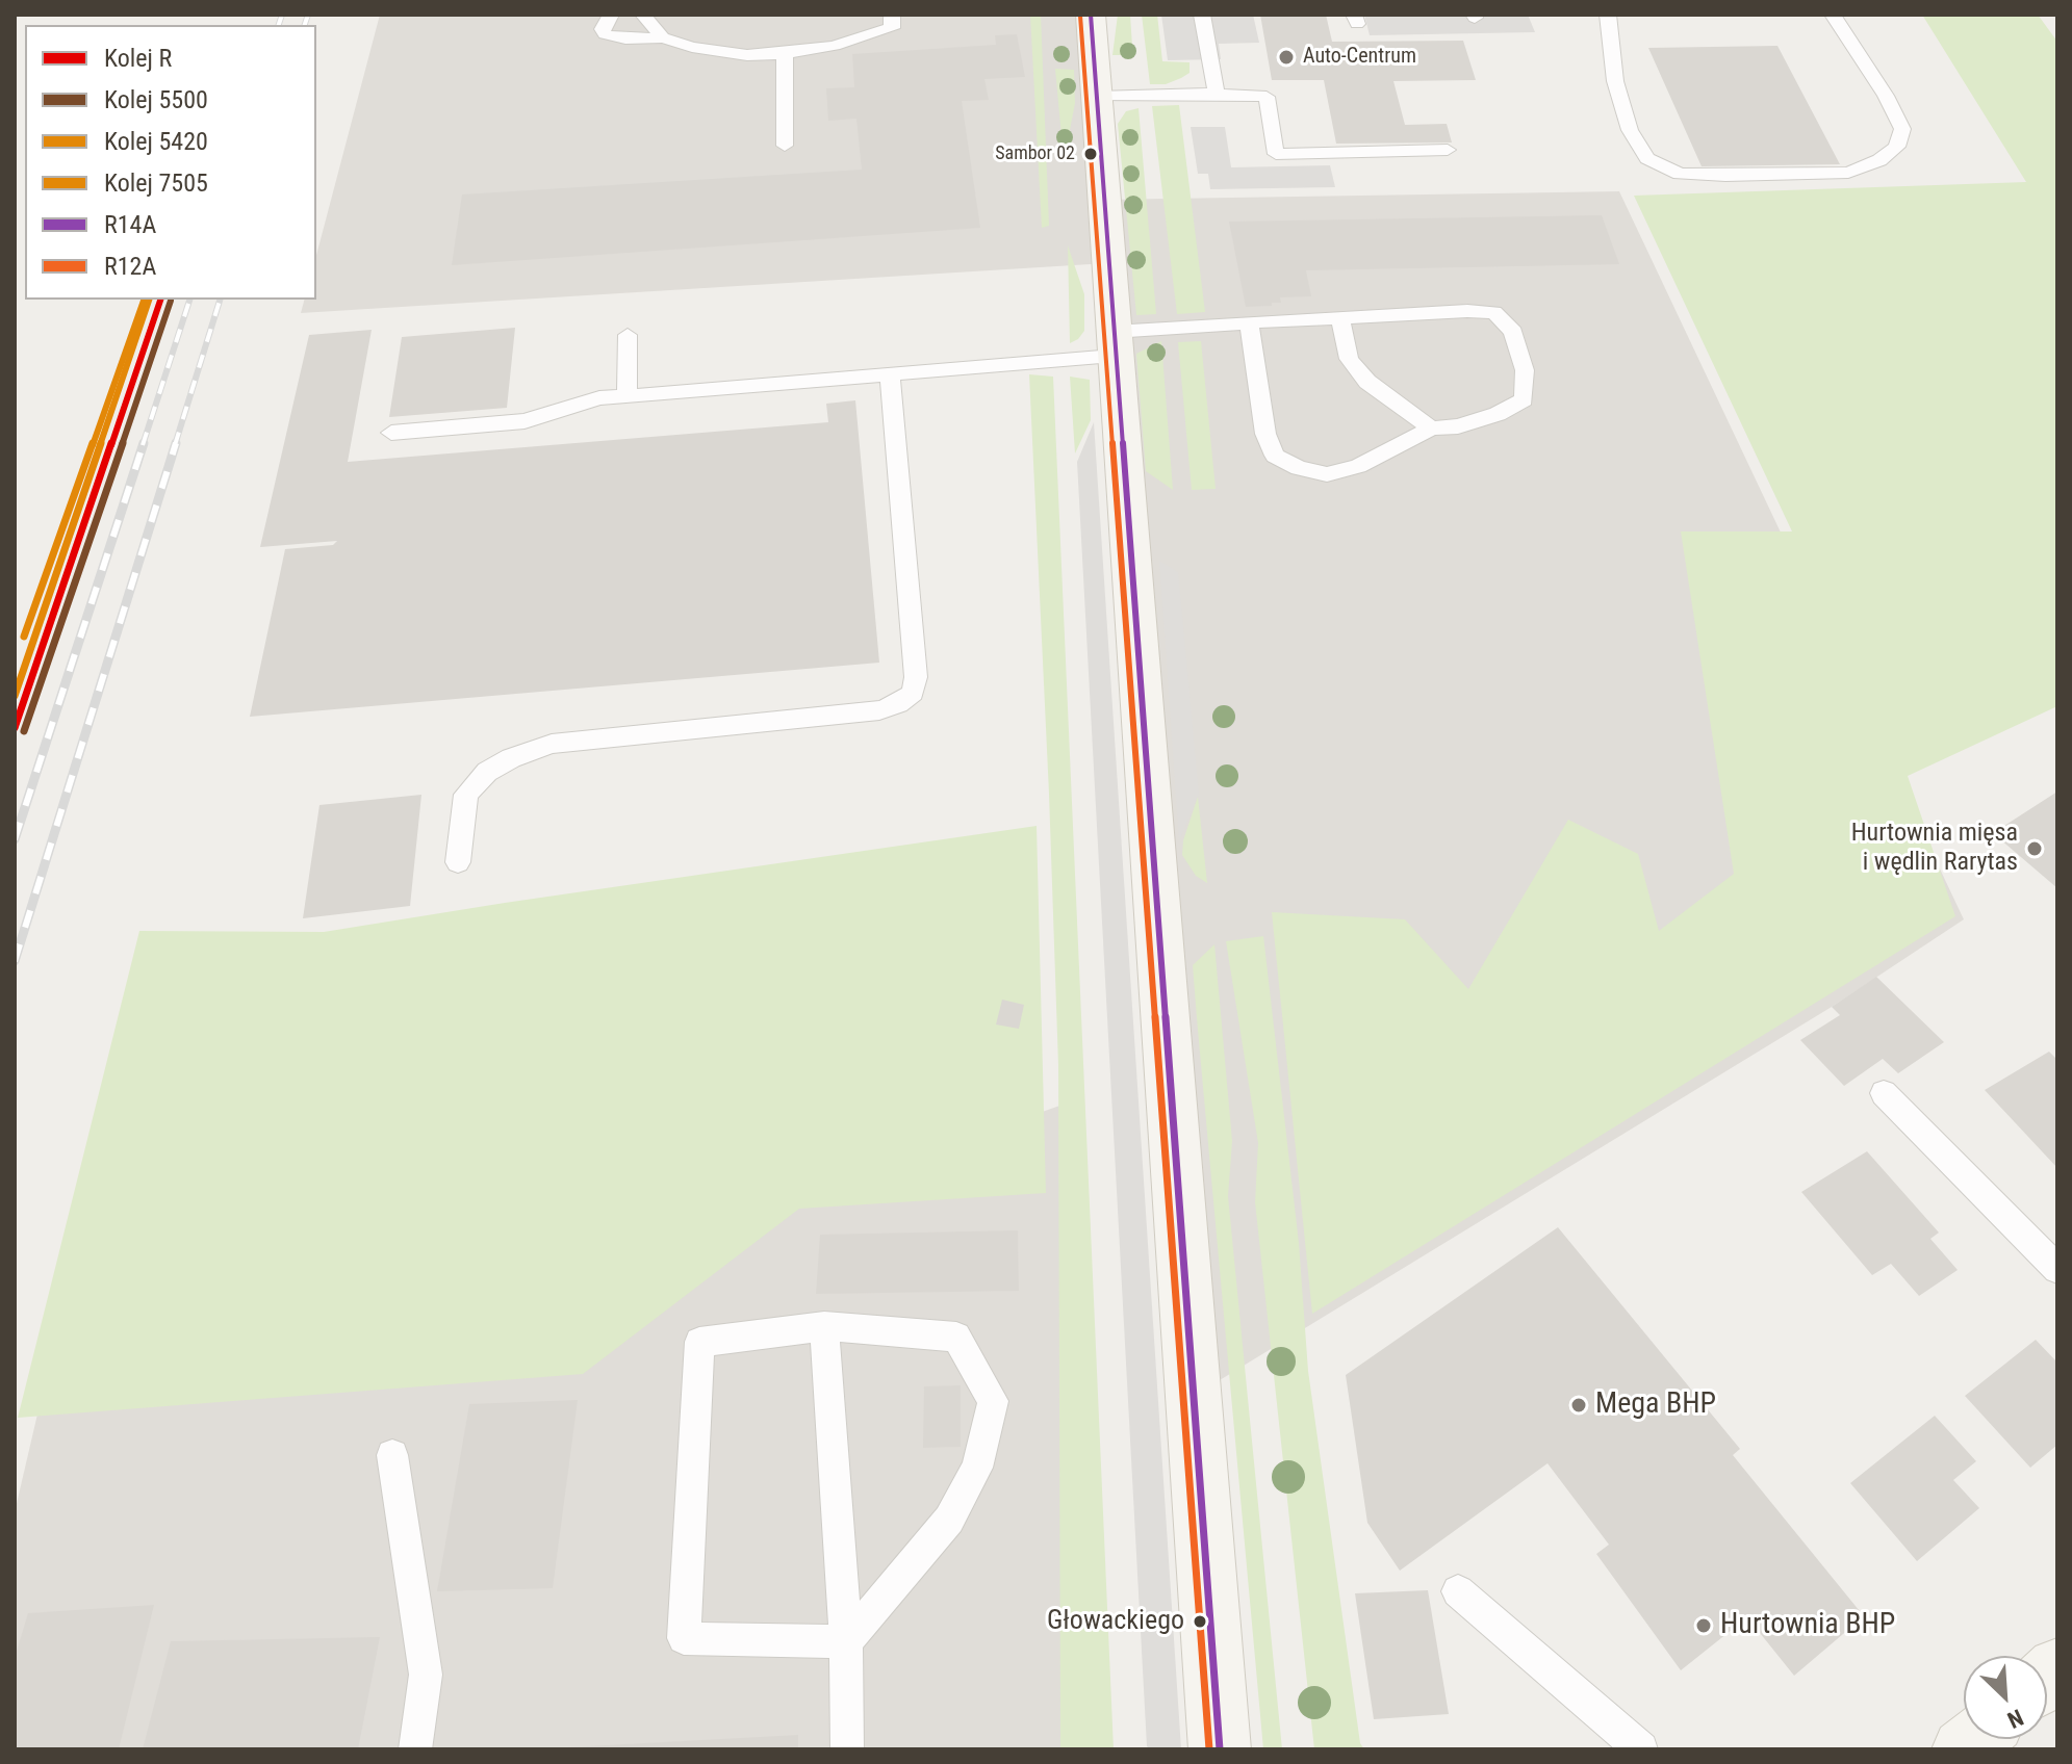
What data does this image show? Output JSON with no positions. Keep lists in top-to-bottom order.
{
  "places": [
    "Auto-Centrum",
    "Sambor 02",
    "Hurtownia mięsa i wędlin Rarytas",
    "Mega BHP",
    "Głowackiego",
    "Hurtownia BHP"
  ],
  "lines": [
    "transit line R14A",
    "transit line R12A",
    "rail line R",
    "rail line 5420",
    "rail line 5500",
    "rail line 7505"
  ],
  "legend": [
    "Kolej R",
    "Kolej 5500",
    "Kolej 5420",
    "Kolej 7505",
    "R14A",
    "R12A"
  ],
  "north": "bottom right"
}
